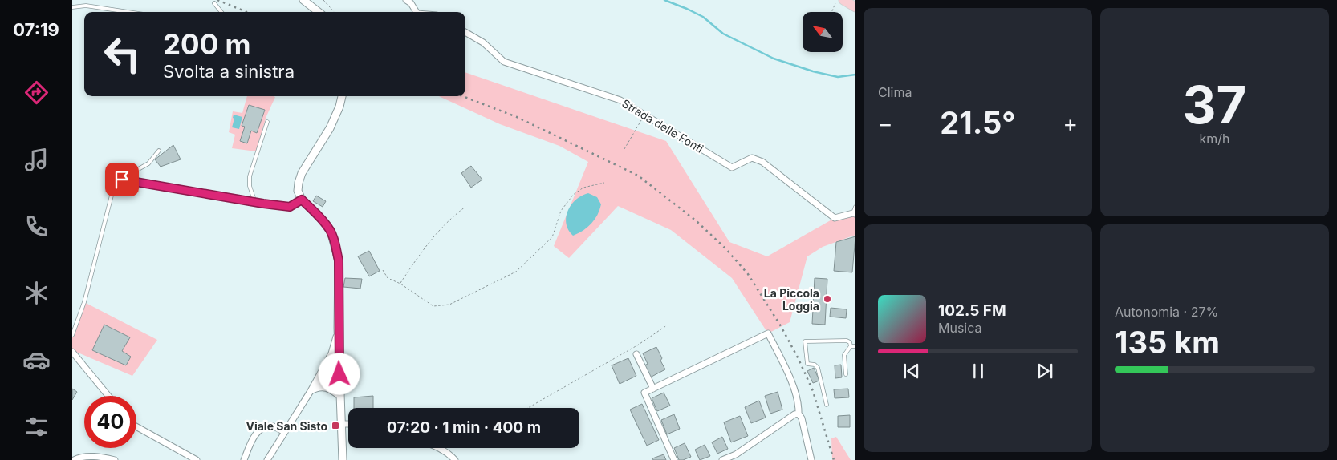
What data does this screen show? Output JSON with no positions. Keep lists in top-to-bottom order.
{
  "streets": {
    "street": ["Strada delle Fonti"]
  },
  "places": {
    "other": ["La Piccola Loggia"],
    "transit": ["Viale San Sisto"]
  },
  "north": "top left",
  "page": {
    "tabs": "07:19",
    "tile": [
      "Clima",
      ["37", "km/h"],
      ["Autonomia · 27%", "135 km"]
    ],
    "turn": ["200 m", "Svolta a sinistra"],
    "heat": ["−", "21.5°", "+"],
    "song": ["102.5 FM", "Musica"],
    "limit": "40",
    "trip": "07:20 · 1 min · 400 m"
  }
}
